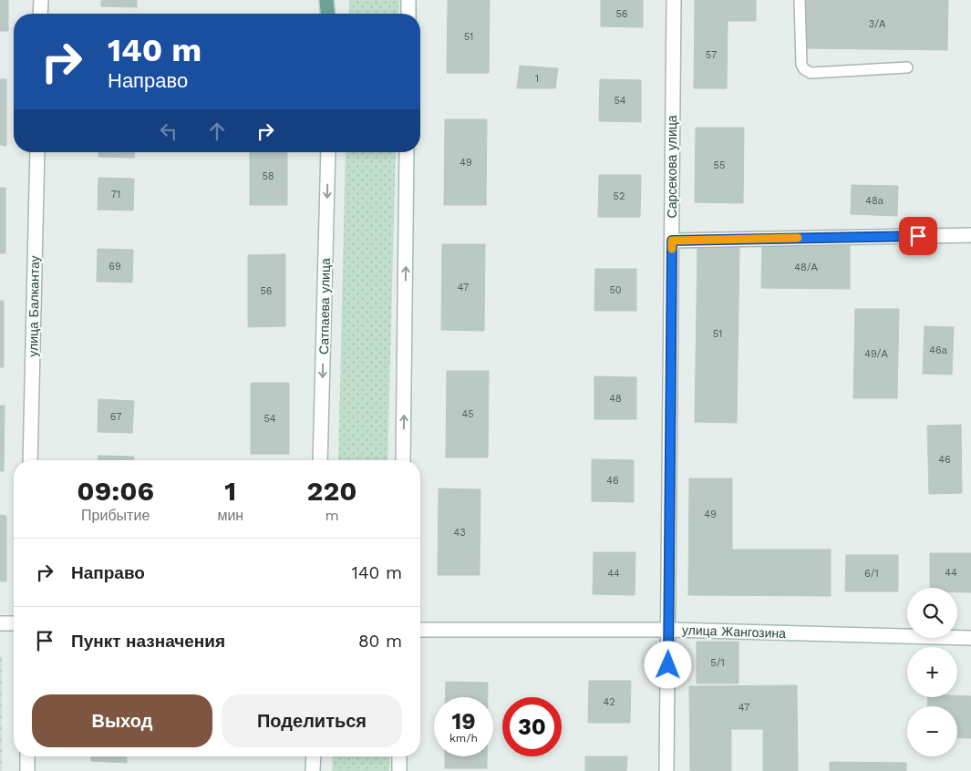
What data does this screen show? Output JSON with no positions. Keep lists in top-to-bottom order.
{
  "streets": {
    "street": [
      "Сарсекова улица",
      "улица Балкантау",
      "Сатпаева улица",
      "улица Жангозина"
    ]
  },
  "crossings": [
    ["Сарсекова улица", "улица Жангозина"]
  ],
  "house_numbers": [
    "56",
    "3/А",
    "51",
    "57",
    "1",
    "54",
    "49",
    "55",
    "58",
    "71",
    "52",
    "48а",
    "69",
    "48/А",
    "47",
    "50",
    "56",
    "51",
    "46а",
    "49/А",
    "48",
    "45",
    "67",
    "54",
    "46",
    "46",
    "49",
    "43",
    "44",
    "44",
    "6/1",
    "5/1",
    "42",
    "47"
  ],
  "page": {
    "turn": ["140 m", "Направо"],
    "eta": [
      "09:06",
      "Прибытие",
      "1",
      "мин",
      "220",
      "m"
    ],
    "list": [
      {
        "name": "Направо",
        "value": "140 m"
      },
      {
        "name": "Пункт назначения",
        "value": "80 m"
      }
    ],
    "map_buttons": ["+", "−"],
    "buttons": ["Выход", "Поделиться"],
    "speed": "19 km/h",
    "limit": "30"
  }
}
